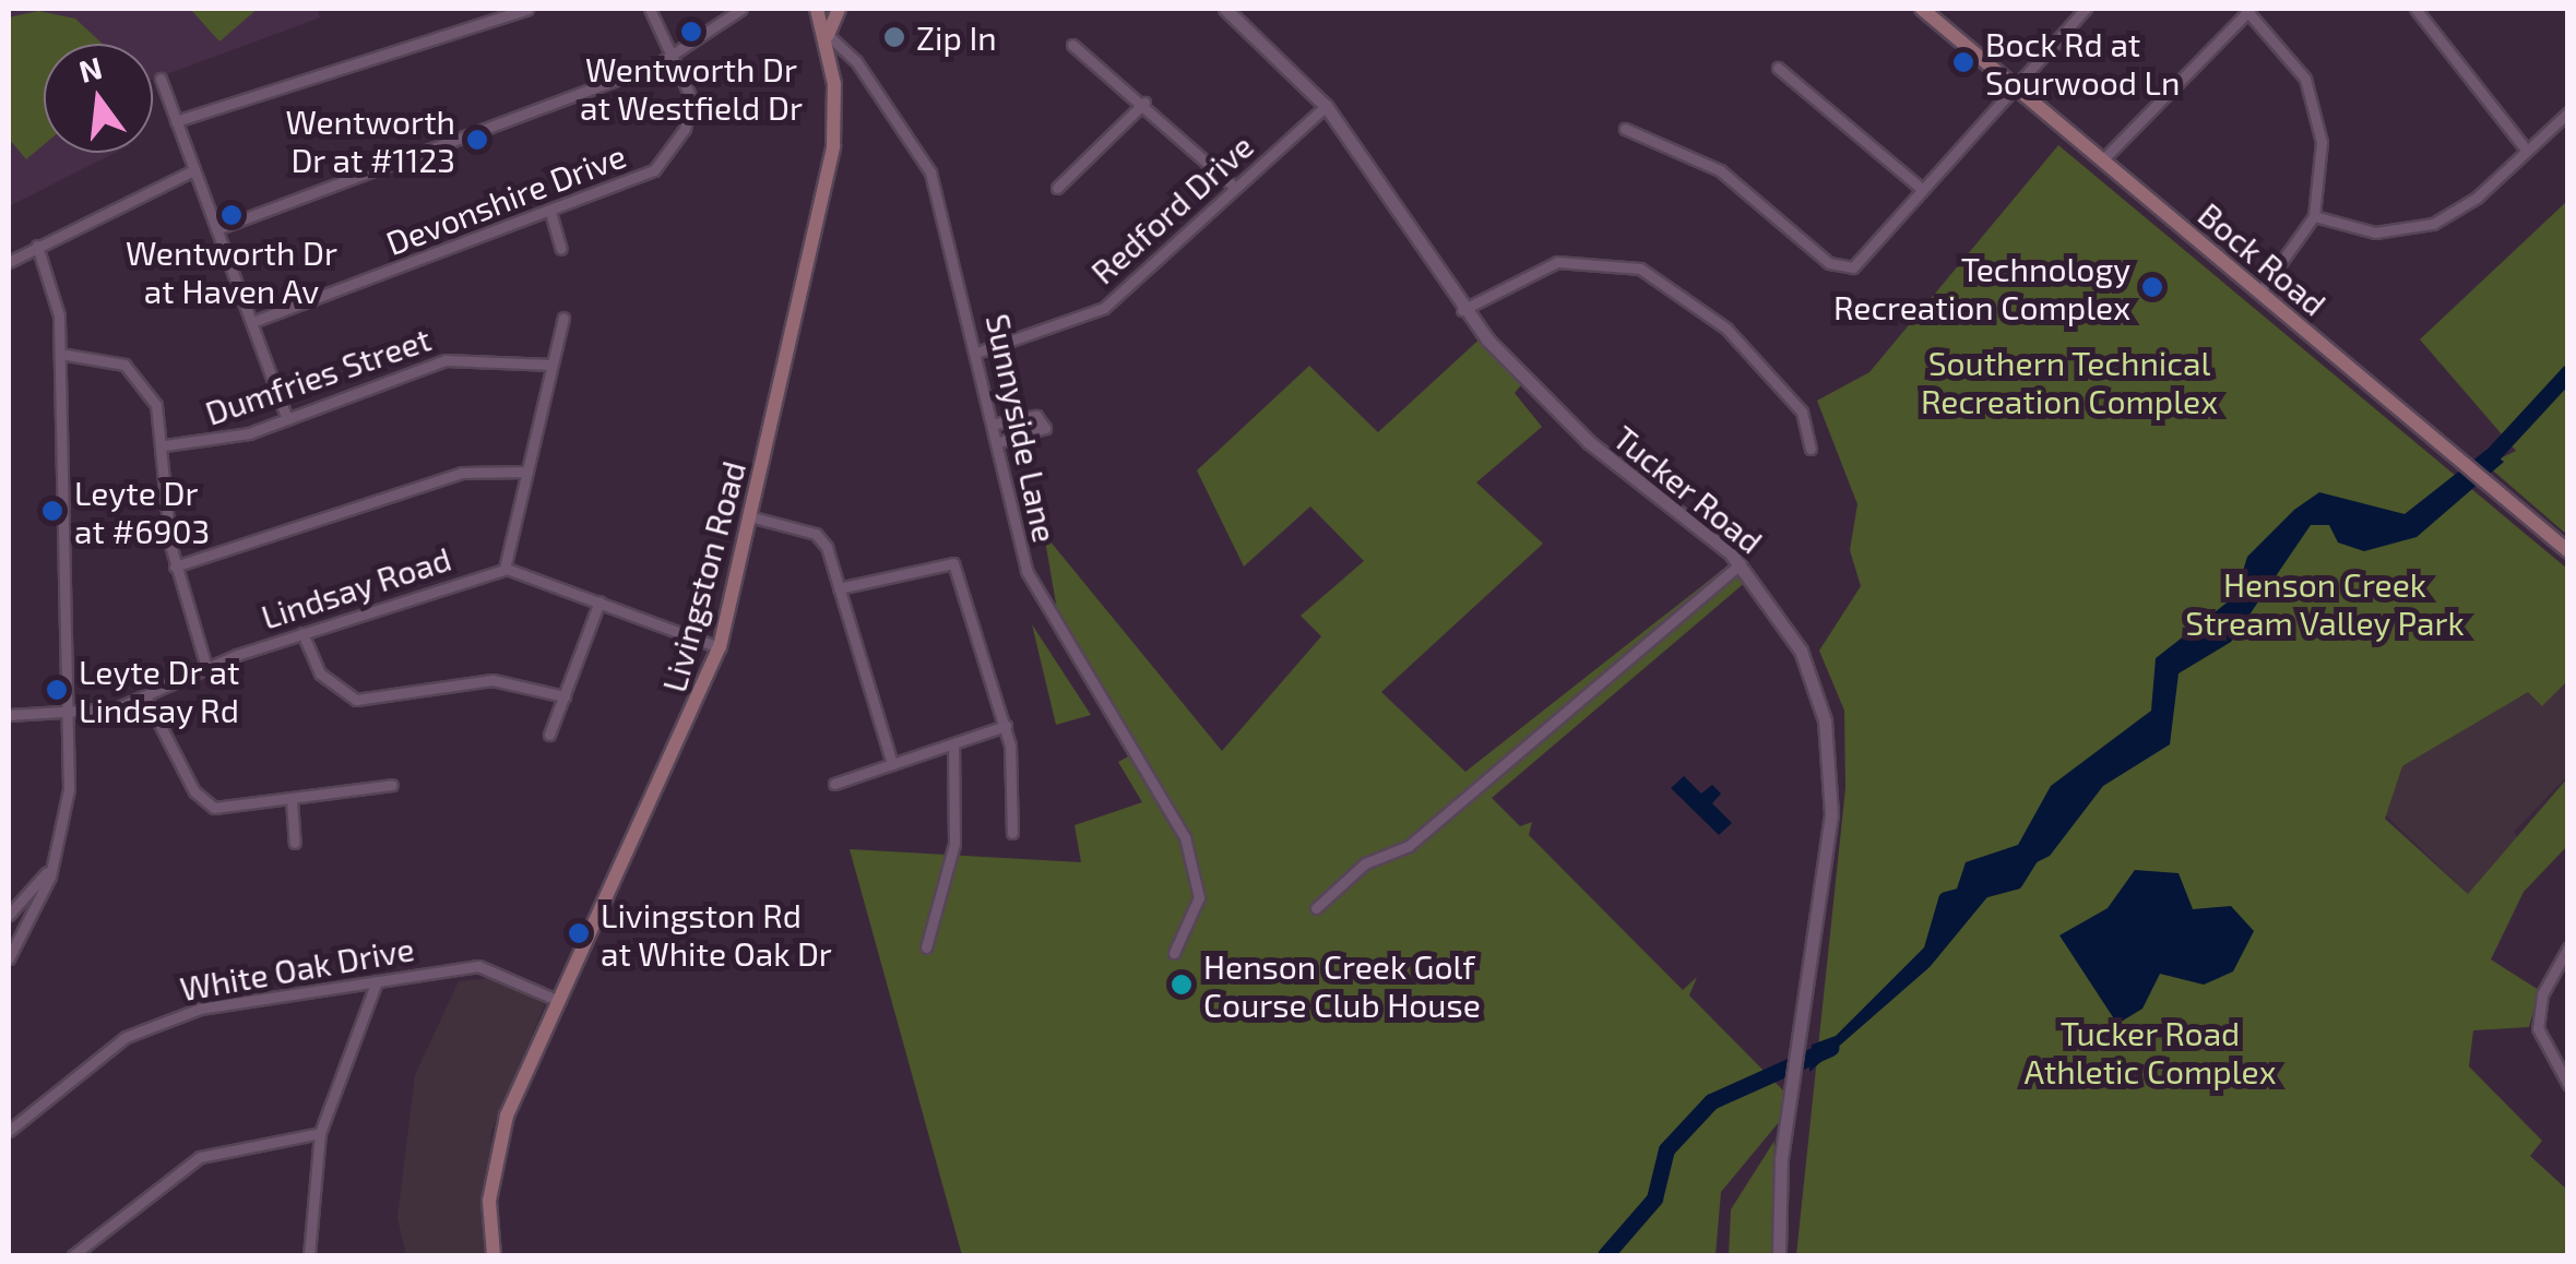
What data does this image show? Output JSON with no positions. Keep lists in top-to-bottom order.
{
  "streets": {
    "main road": ["Bock Road", "Livingston Road"],
    "street": [
      "Devonshire Drive",
      "Redford Drive",
      "Dumfries Street",
      "Sunnyside Lane",
      "Tucker Road",
      "Lindsay Road",
      "White Oak Drive"
    ]
  },
  "crossings": [
    ["Redford Drive", "Sunnyside Lane"],
    ["Redford Drive", "Tucker Road"],
    ["Sunnyside Lane", "Livingston Road"],
    ["Livingston Road", "Lindsay Road"],
    ["Livingston Road", "White Oak Drive"]
  ],
  "parks": ["Southern Technical Recreation Complex", "Henson Creek Stream Valley Park", "Tucker Road Athletic Complex"],
  "places": [
    "Wentworth Dr at Westfield Dr",
    "Zip In",
    "Bock Rd at Sourwood Ln",
    "Wentworth Dr at #1123",
    "Wentworth Dr at Haven Av",
    "Technology Recreation Complex",
    "Leyte Dr at #6903",
    "Leyte Dr at Lindsay Rd",
    "Livingston Rd at White Oak Dr",
    "Henson Creek Golf Course Club House"
  ],
  "north": "top"
}
